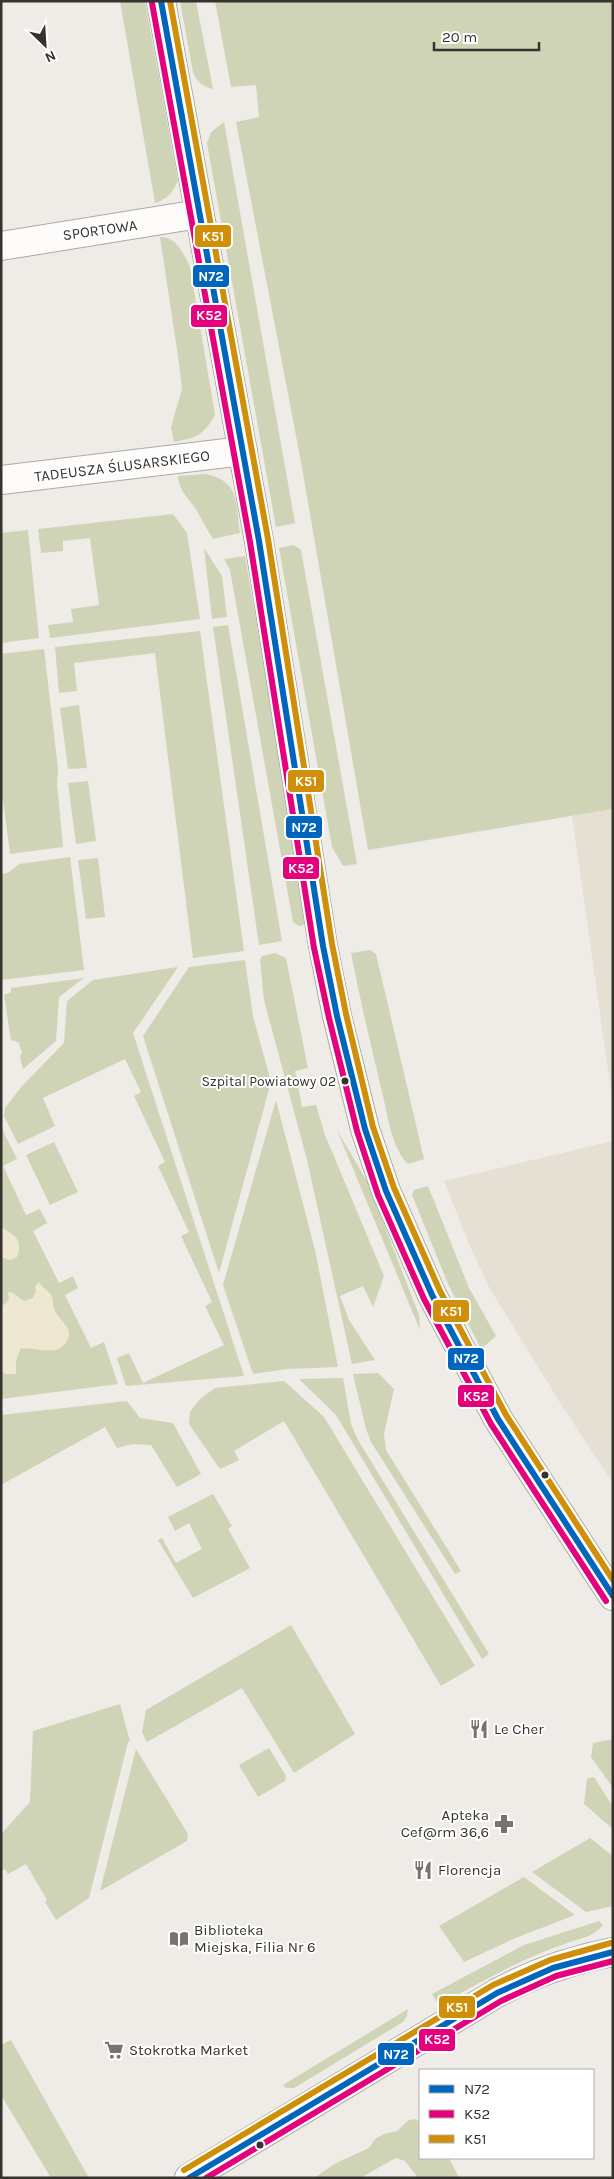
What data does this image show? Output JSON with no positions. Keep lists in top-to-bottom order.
{
  "streets": {
    "main road": ["SPORTOWA", "TADEUSZA ŚLUSARSKIEGO"]
  },
  "places": {
    "other": ["Szpital Powiatowy 02"],
    "restaurant": ["Le Cher", "Florencja"],
    "pharmacy": ["Apteka Cef@rm 36,6"],
    "library": ["Biblioteka Miejska, Filia Nr 6"],
    "supermarket": ["Stokrotka Market"]
  },
  "lines": ["transit line N72", "transit line K51", "transit line K52"],
  "legend": ["N72", "K52", "K51"],
  "scale_bar": "20 m",
  "north": "bottom right"
}
